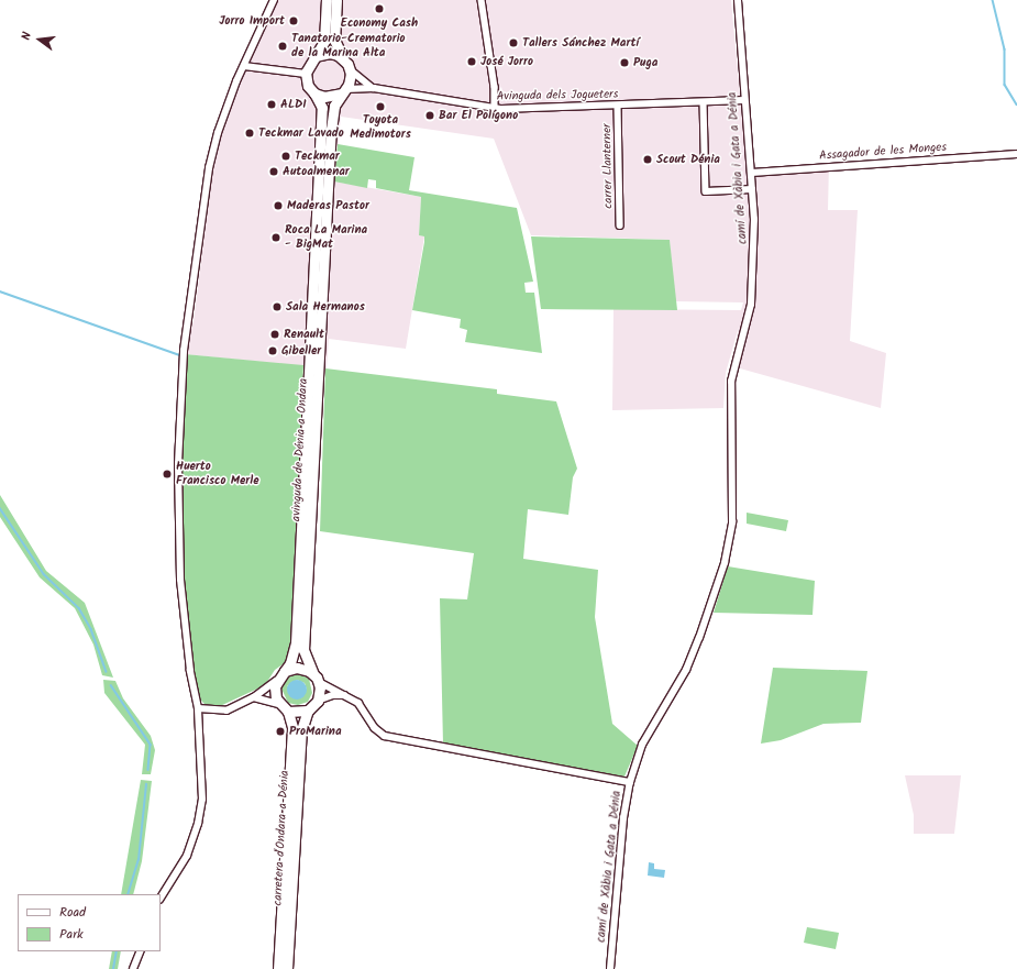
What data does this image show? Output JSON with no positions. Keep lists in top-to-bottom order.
{
  "streets": {
    "main road": ["avinguda de Dénia a Ondara", "carretera d'Ondara a Dénia"],
    "street": [
      "Avinguda dels Jogueters",
      "Assagador de les Monges",
      "carrer Llanterner",
      "camí de Xàbia i Gata a Dénia"
    ]
  },
  "crossings": [
    ["Avinguda dels Jogueters", "carrer Llanterner"],
    ["Avinguda dels Jogueters", "camí de Xàbia i Gata a Dénia"],
    ["Avinguda dels Jogueters", "avinguda de Dénia a Ondara"],
    ["Assagador de les Monges", "camí de Xàbia i Gata a Dénia"],
    ["avinguda de Dénia a Ondara", "carretera d'Ondara a Dénia"]
  ],
  "places": [
    "Economy Cash",
    "Jorro Import",
    "Tallers Sánchez Martí",
    "Tanatorio-Crematorio de la Marina Alta",
    "José Jorro",
    "Puga",
    "ALDI",
    "Toyota Medimotors",
    "Bar El Polígono",
    "Teckmar Lavado",
    "Teckmar",
    "Scout Dénia",
    "Autoalmenar",
    "Maderas Pastor",
    "Roca La Marina - BigMat",
    "Sala Hermanos",
    "Renault",
    "Gibeller",
    "Huerto Francisco Merle",
    "ProMarina"
  ],
  "legend": ["Road", "Park"],
  "north": "left"
}
